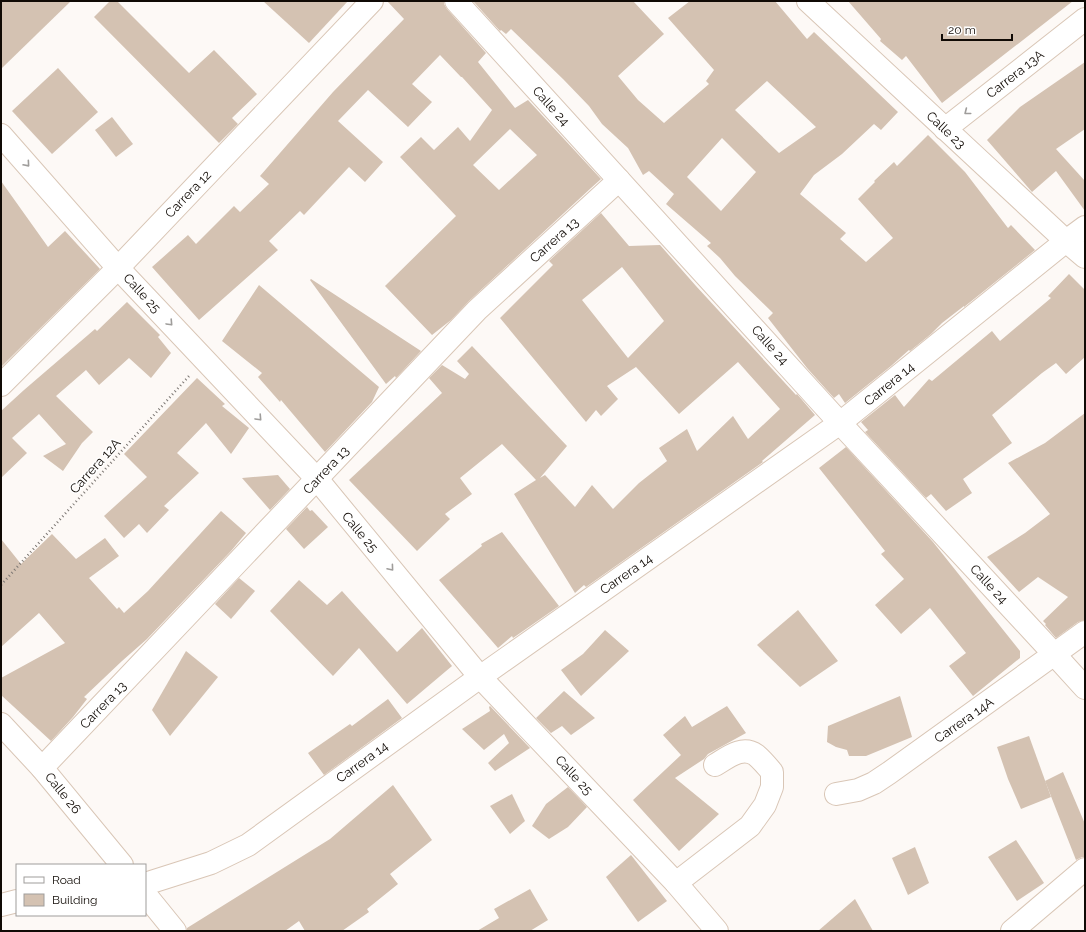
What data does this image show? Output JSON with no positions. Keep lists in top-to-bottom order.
{
  "streets": {
    "street": [
      "Carrera 13A",
      "Calle 24",
      "Calle 23",
      "Carrera 12",
      "Carrera 13",
      "Calle 25",
      "Carrera 14",
      "Carrera 14A",
      "Calle 26"
    ],
    "path": ["Carrera 12A"]
  },
  "crossings": [
    ["Carrera 13A", "Calle 23"],
    ["Calle 24", "Carrera 13"],
    ["Calle 24", "Carrera 14"],
    ["Calle 24", "Carrera 14A"],
    ["Calle 23", "Carrera 14"],
    ["Carrera 12", "Calle 25"],
    ["Carrera 13", "Calle 25"],
    ["Carrera 13", "Calle 26"],
    ["Calle 25", "Carrera 14"],
    ["Calle 25", "Carrera 12A"]
  ],
  "one_way": ["Carrera 13A", "Calle 25"],
  "legend": ["Road", "Building"],
  "scale_bar": "20 m"
}
